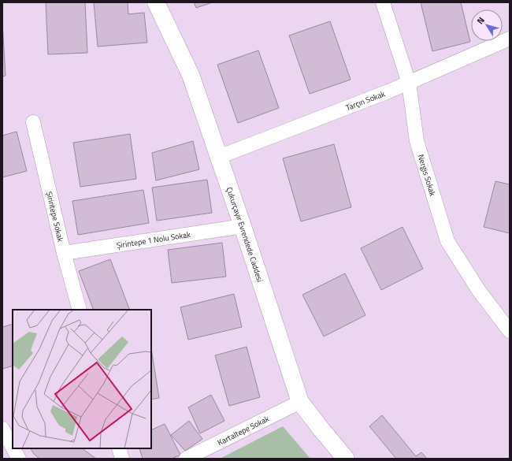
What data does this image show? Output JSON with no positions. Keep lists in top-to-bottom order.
{
  "streets": {
    "street": [
      "Tarçın Sokak",
      "Nergis Sokak",
      "Şirintepe Sokak",
      "Çukurçayır Evrendede Caddesi",
      "Şirintepe 1 Nolu Sokak",
      "Kartaltepe Sokak"
    ]
  },
  "crossings": [
    ["Tarçın Sokak", "Nergis Sokak"],
    ["Tarçın Sokak", "Çukurçayır Evrendede Caddesi"],
    ["Şirintepe Sokak", "Şirintepe 1 Nolu Sokak"],
    ["Çukurçayır Evrendede Caddesi", "Şirintepe 1 Nolu Sokak"],
    ["Çukurçayır Evrendede Caddesi", "Kartaltepe Sokak"]
  ],
  "north": "top left"
}
